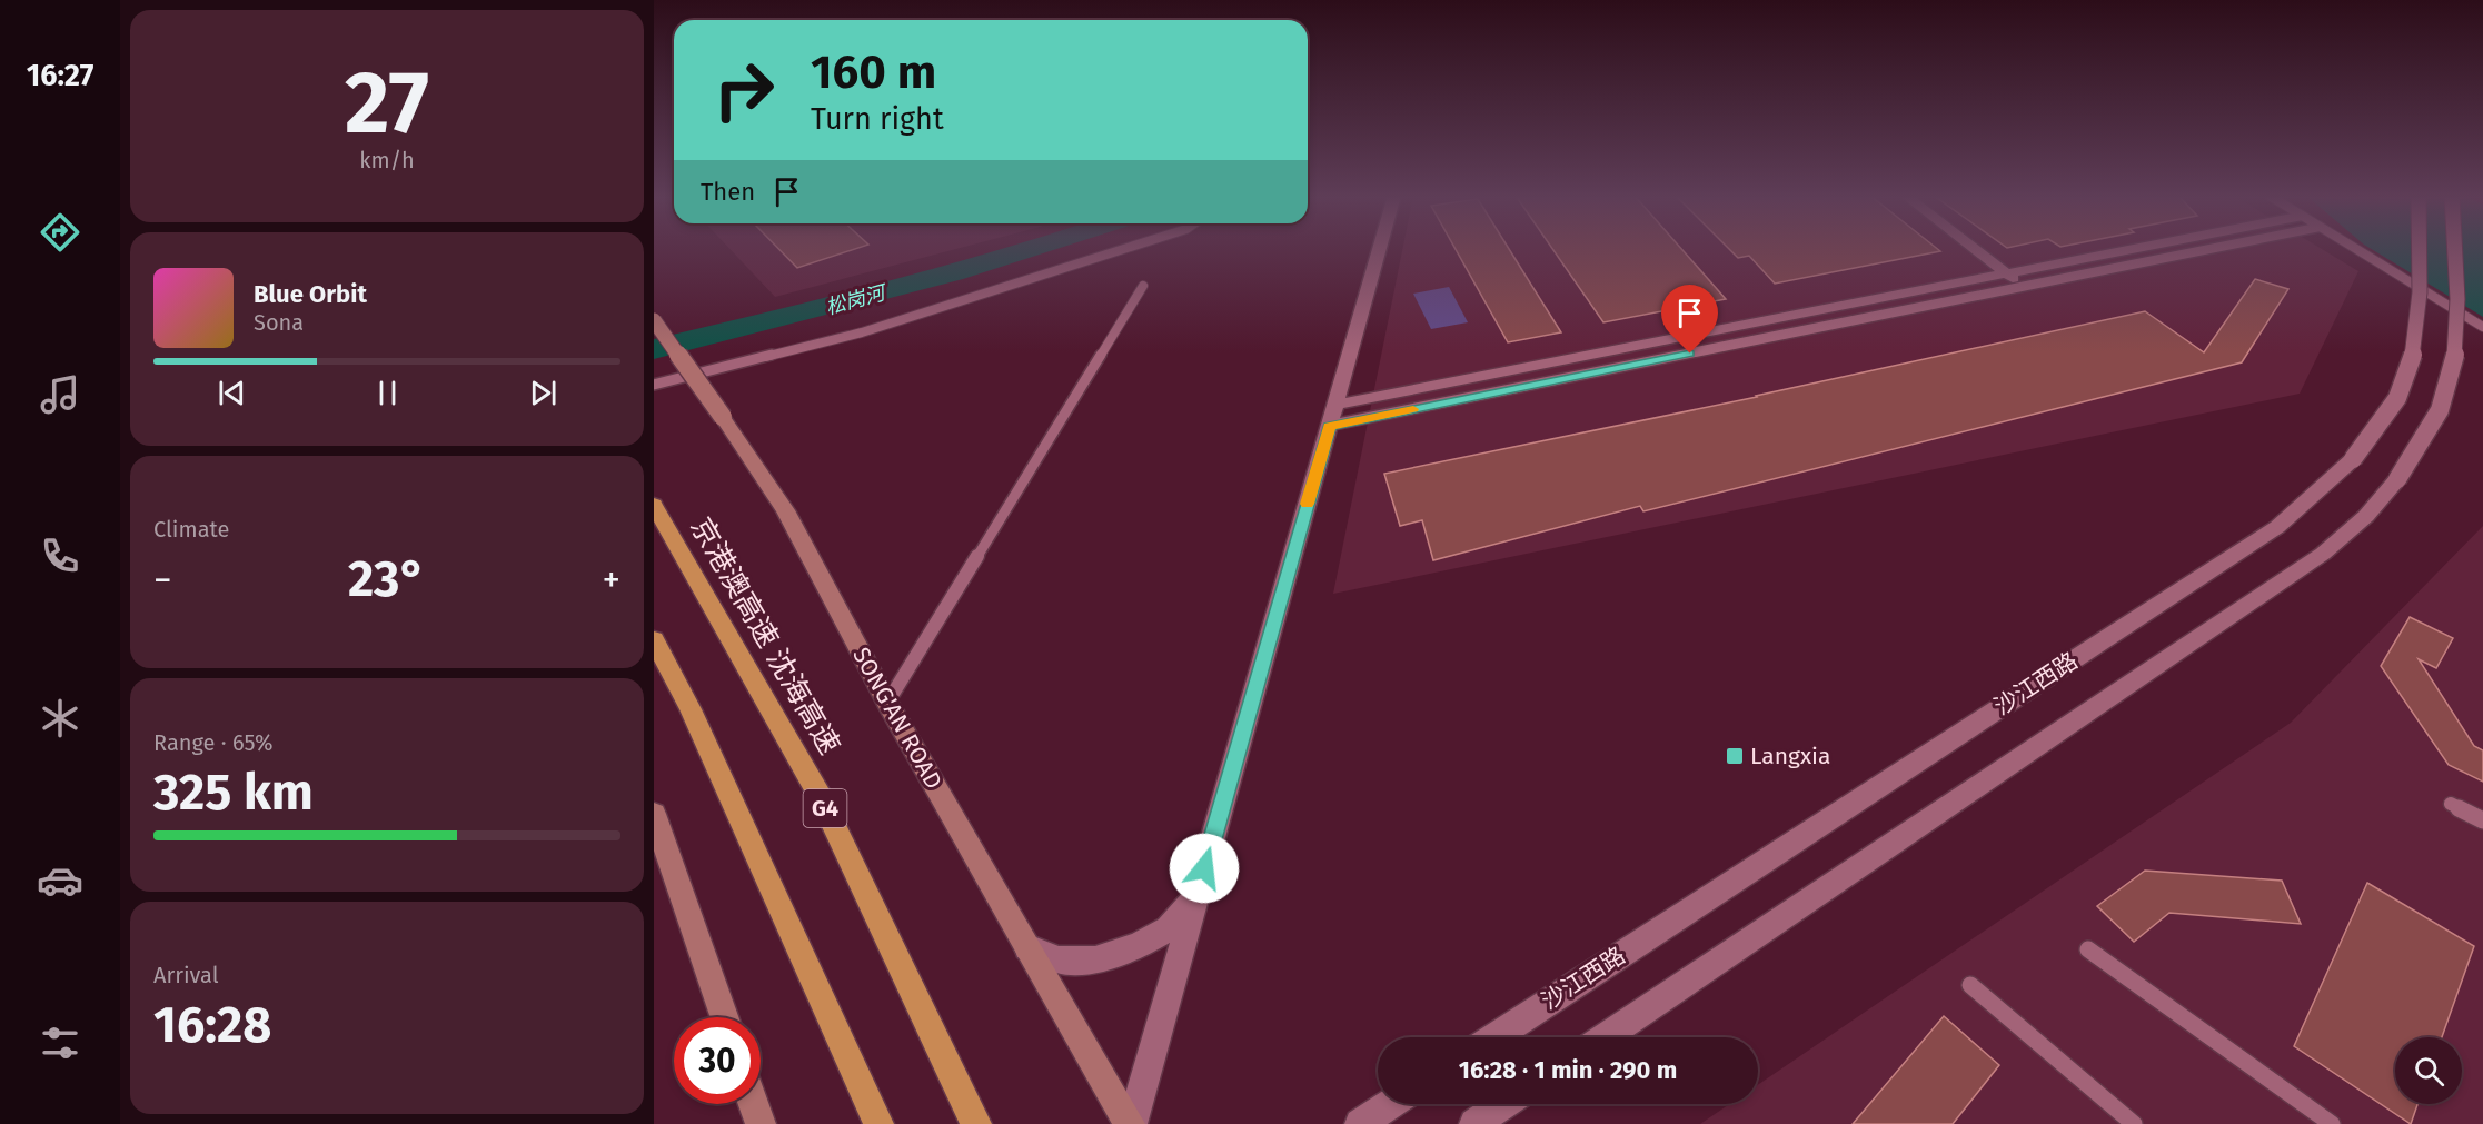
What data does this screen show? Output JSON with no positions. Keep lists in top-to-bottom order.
{
  "streets": {
    "highway": ["京港澳高速 沈海高速", "G4"],
    "main road": ["SONG'AN ROAD"],
    "street": ["沙江西路"]
  },
  "water": ["松岗河"],
  "places": {
    "transit": ["Langxia"]
  },
  "page": {
    "tabs": "16:27",
    "tile": [
      ["27", "km/h"],
      "Climate",
      ["Range · 65%", "325 km"],
      ["Arrival", "16:28"]
    ],
    "turn": ["160 m", "Turn right"],
    "then": "Then",
    "song": ["Blue Orbit", "Sona"],
    "heat": ["−", "23°", "+"],
    "limit": "30",
    "trip": "16:28 · 1 min · 290 m"
  }
}
